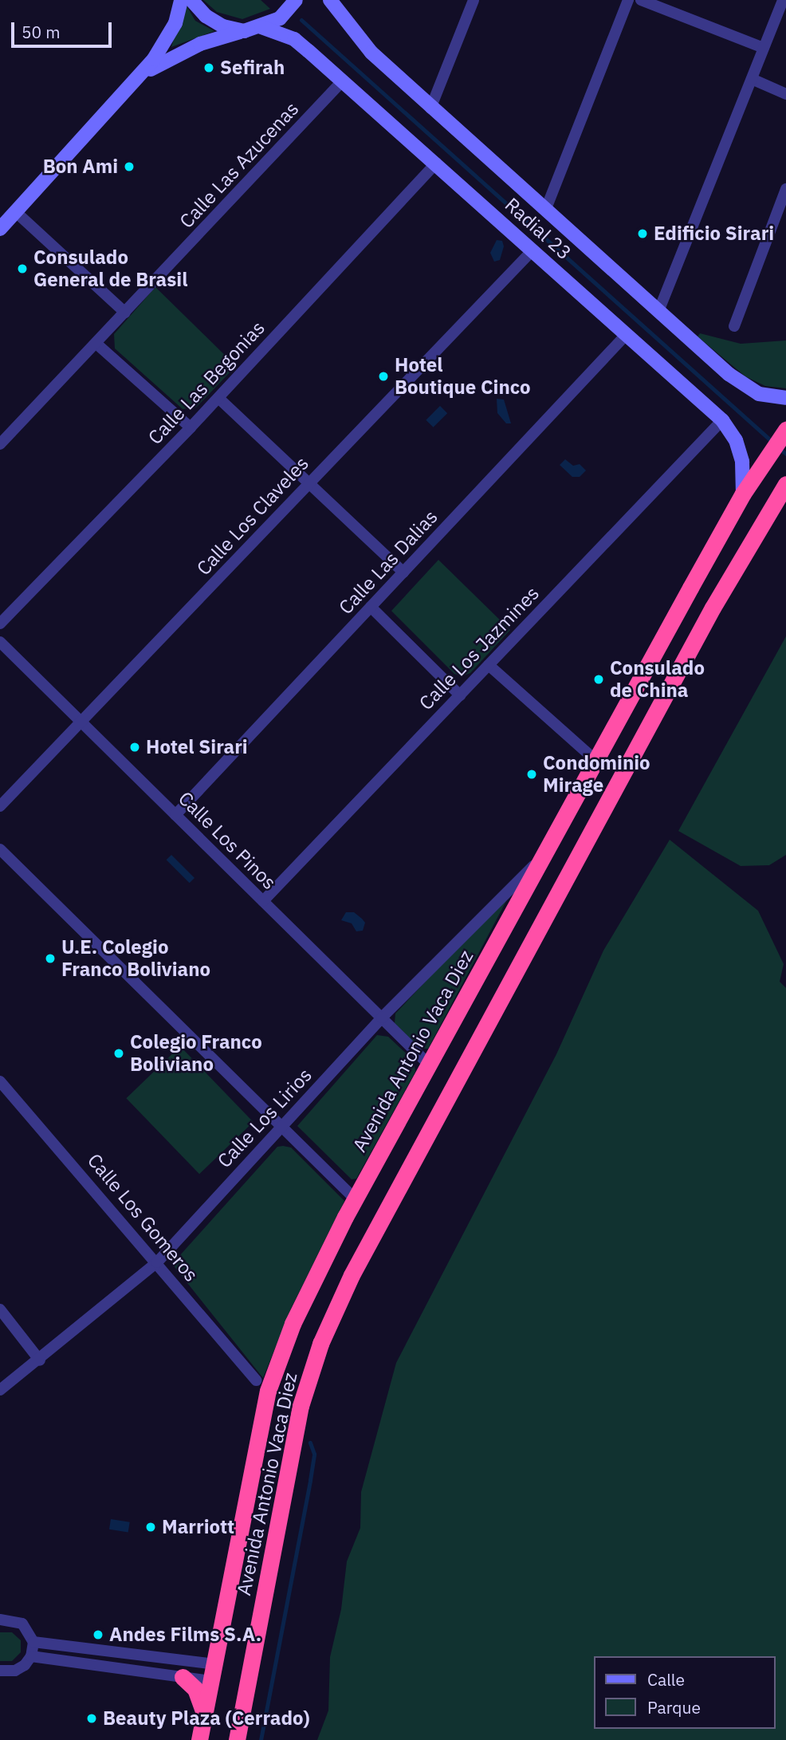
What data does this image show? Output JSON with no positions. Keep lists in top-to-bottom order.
{
  "streets": {
    "highway": ["Avenida Antonio Vaca Diez"],
    "street": [
      "Calle Las Azucenas",
      "Radial 23",
      "Calle Las Begonias",
      "Calle Los Claveles",
      "Calle Las Dalias",
      "Calle Los Jazmines",
      "Calle Los Pinos",
      "Calle Los Lirios",
      "Calle Los Gomeros"
    ]
  },
  "crossings": [
    ["Calle Las Azucenas", "Radial 23"],
    ["Radial 23", "Calle Las Begonias"],
    ["Radial 23", "Calle Los Claveles"],
    ["Radial 23", "Calle Las Dalias"],
    ["Radial 23", "Calle Los Jazmines"],
    ["Radial 23", "Avenida Antonio Vaca Diez"],
    ["Calle Los Claveles", "Calle Los Pinos"],
    ["Calle Las Dalias", "Calle Los Pinos"],
    ["Calle Los Jazmines", "Calle Los Pinos"],
    ["Calle Los Pinos", "Avenida Antonio Vaca Diez"],
    ["Calle Los Pinos", "Calle Los Lirios"],
    ["Avenida Antonio Vaca Diez", "Calle Los Lirios"],
    ["Calle Los Lirios", "Calle Los Gomeros"]
  ],
  "places": [
    "Sefirah",
    "Bon Ami",
    "Edificio Sirari",
    "Consulado General de Brasil",
    "Hotel Boutique Cinco",
    "Consulado de China",
    "Hotel Sirari",
    "Condominio Mirage",
    "U.E. Colegio Franco Boliviano",
    "Colegio Franco Boliviano",
    "Marriott",
    "Andes Films S.A.",
    "Beauty Plaza (Cerrado)"
  ],
  "legend": ["Calle", "Parque"],
  "scale_bar": "50 m"
}
